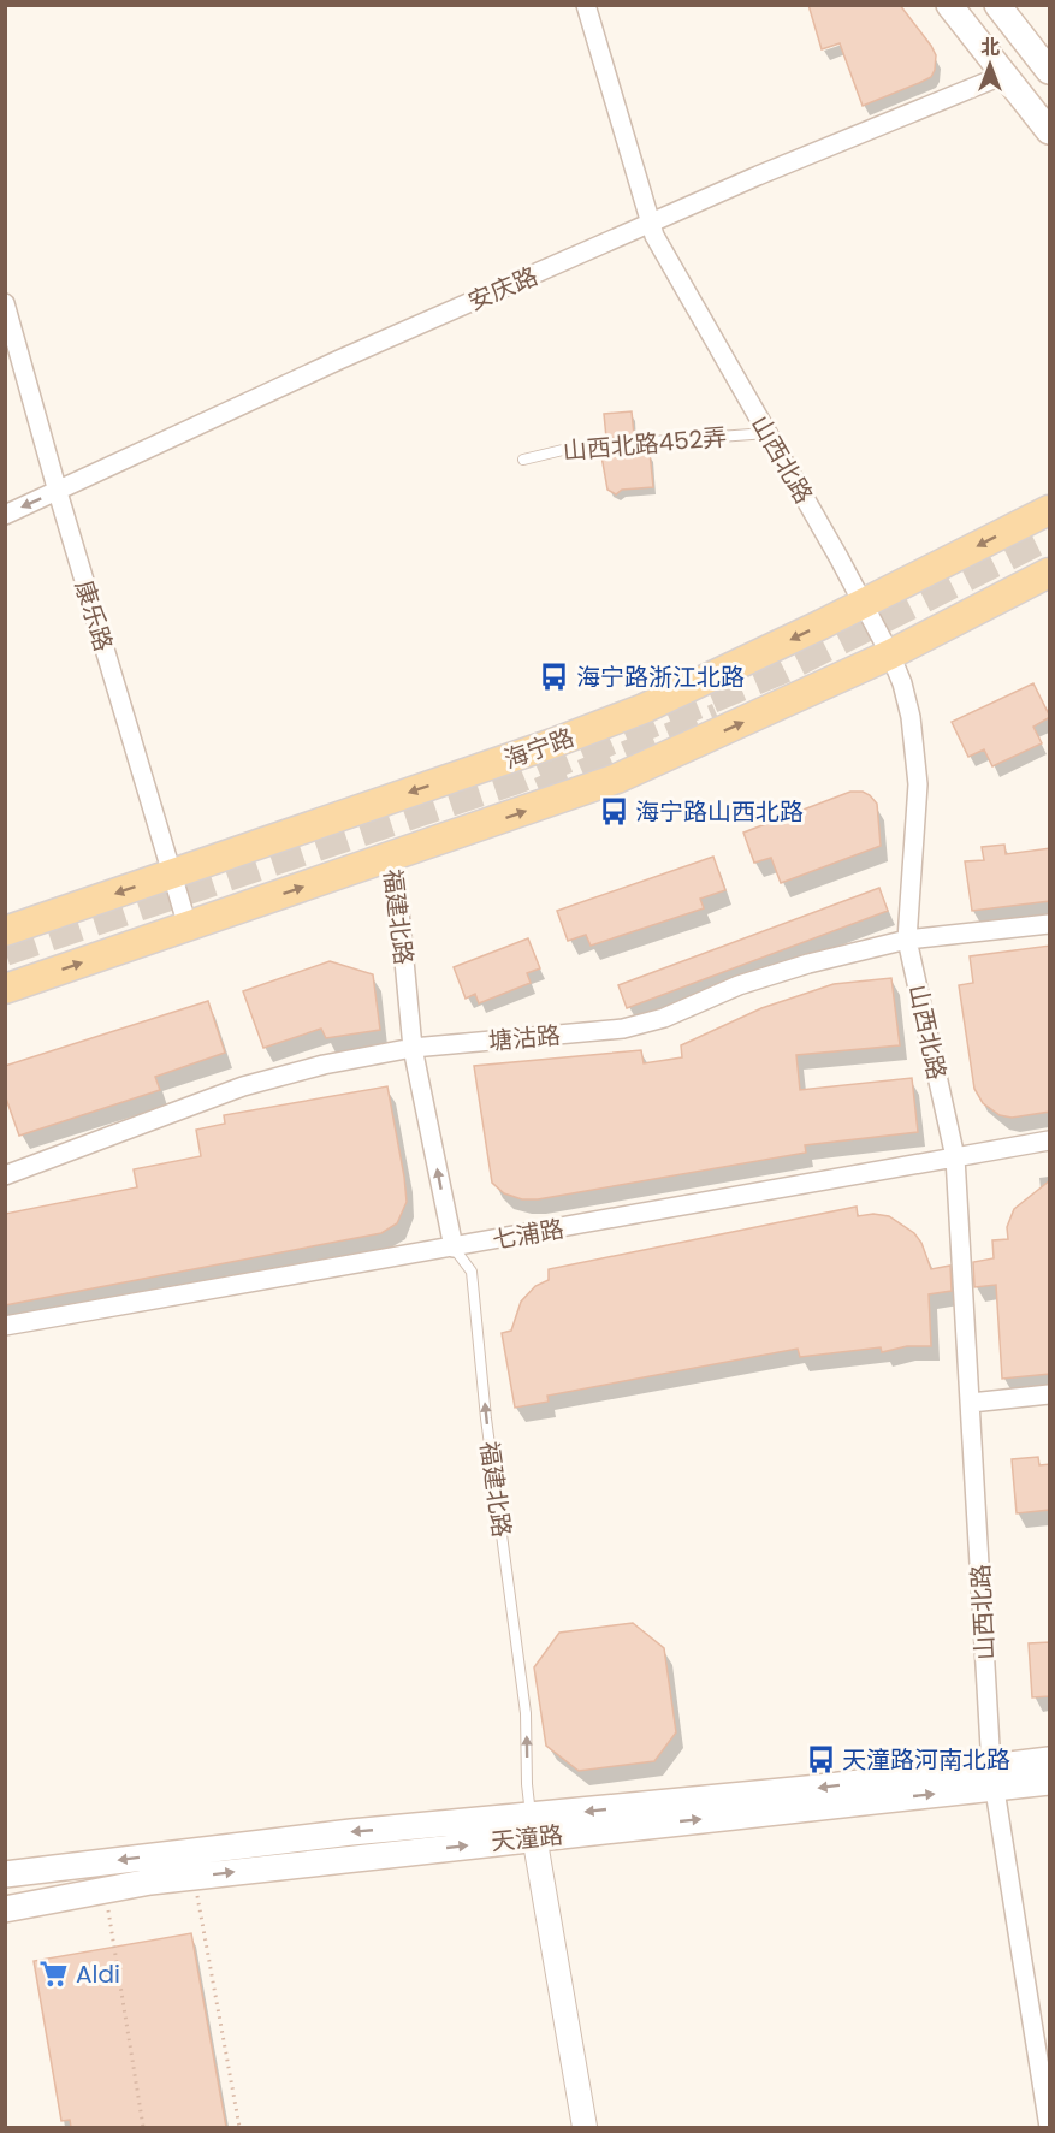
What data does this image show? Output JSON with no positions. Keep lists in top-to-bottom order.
{
  "streets": {
    "main road": ["海宁路", "天潼路"],
    "street": [
      "安庆路",
      "山西北路",
      "康乐路",
      "福建北路",
      "塘沽路",
      "七浦路"
    ],
    "lane": ["山西北路452弄"]
  },
  "crossings": [
    ["安庆路", "山西北路"],
    ["安庆路", "康乐路"],
    ["山西北路452弄", "山西北路"],
    ["山西北路", "海宁路"],
    ["山西北路", "塘沽路"],
    ["山西北路", "七浦路"],
    ["山西北路", "天潼路"],
    ["康乐路", "海宁路"],
    ["福建北路", "塘沽路"],
    ["福建北路", "七浦路"],
    ["福建北路", "天潼路"]
  ],
  "one_way": ["福建北路"],
  "places": {
    "bus stop": ["海宁路浙江北路", "海宁路山西北路", "天潼路河南北路"],
    "supermarket": ["Aldi"]
  },
  "north": "top"
}
